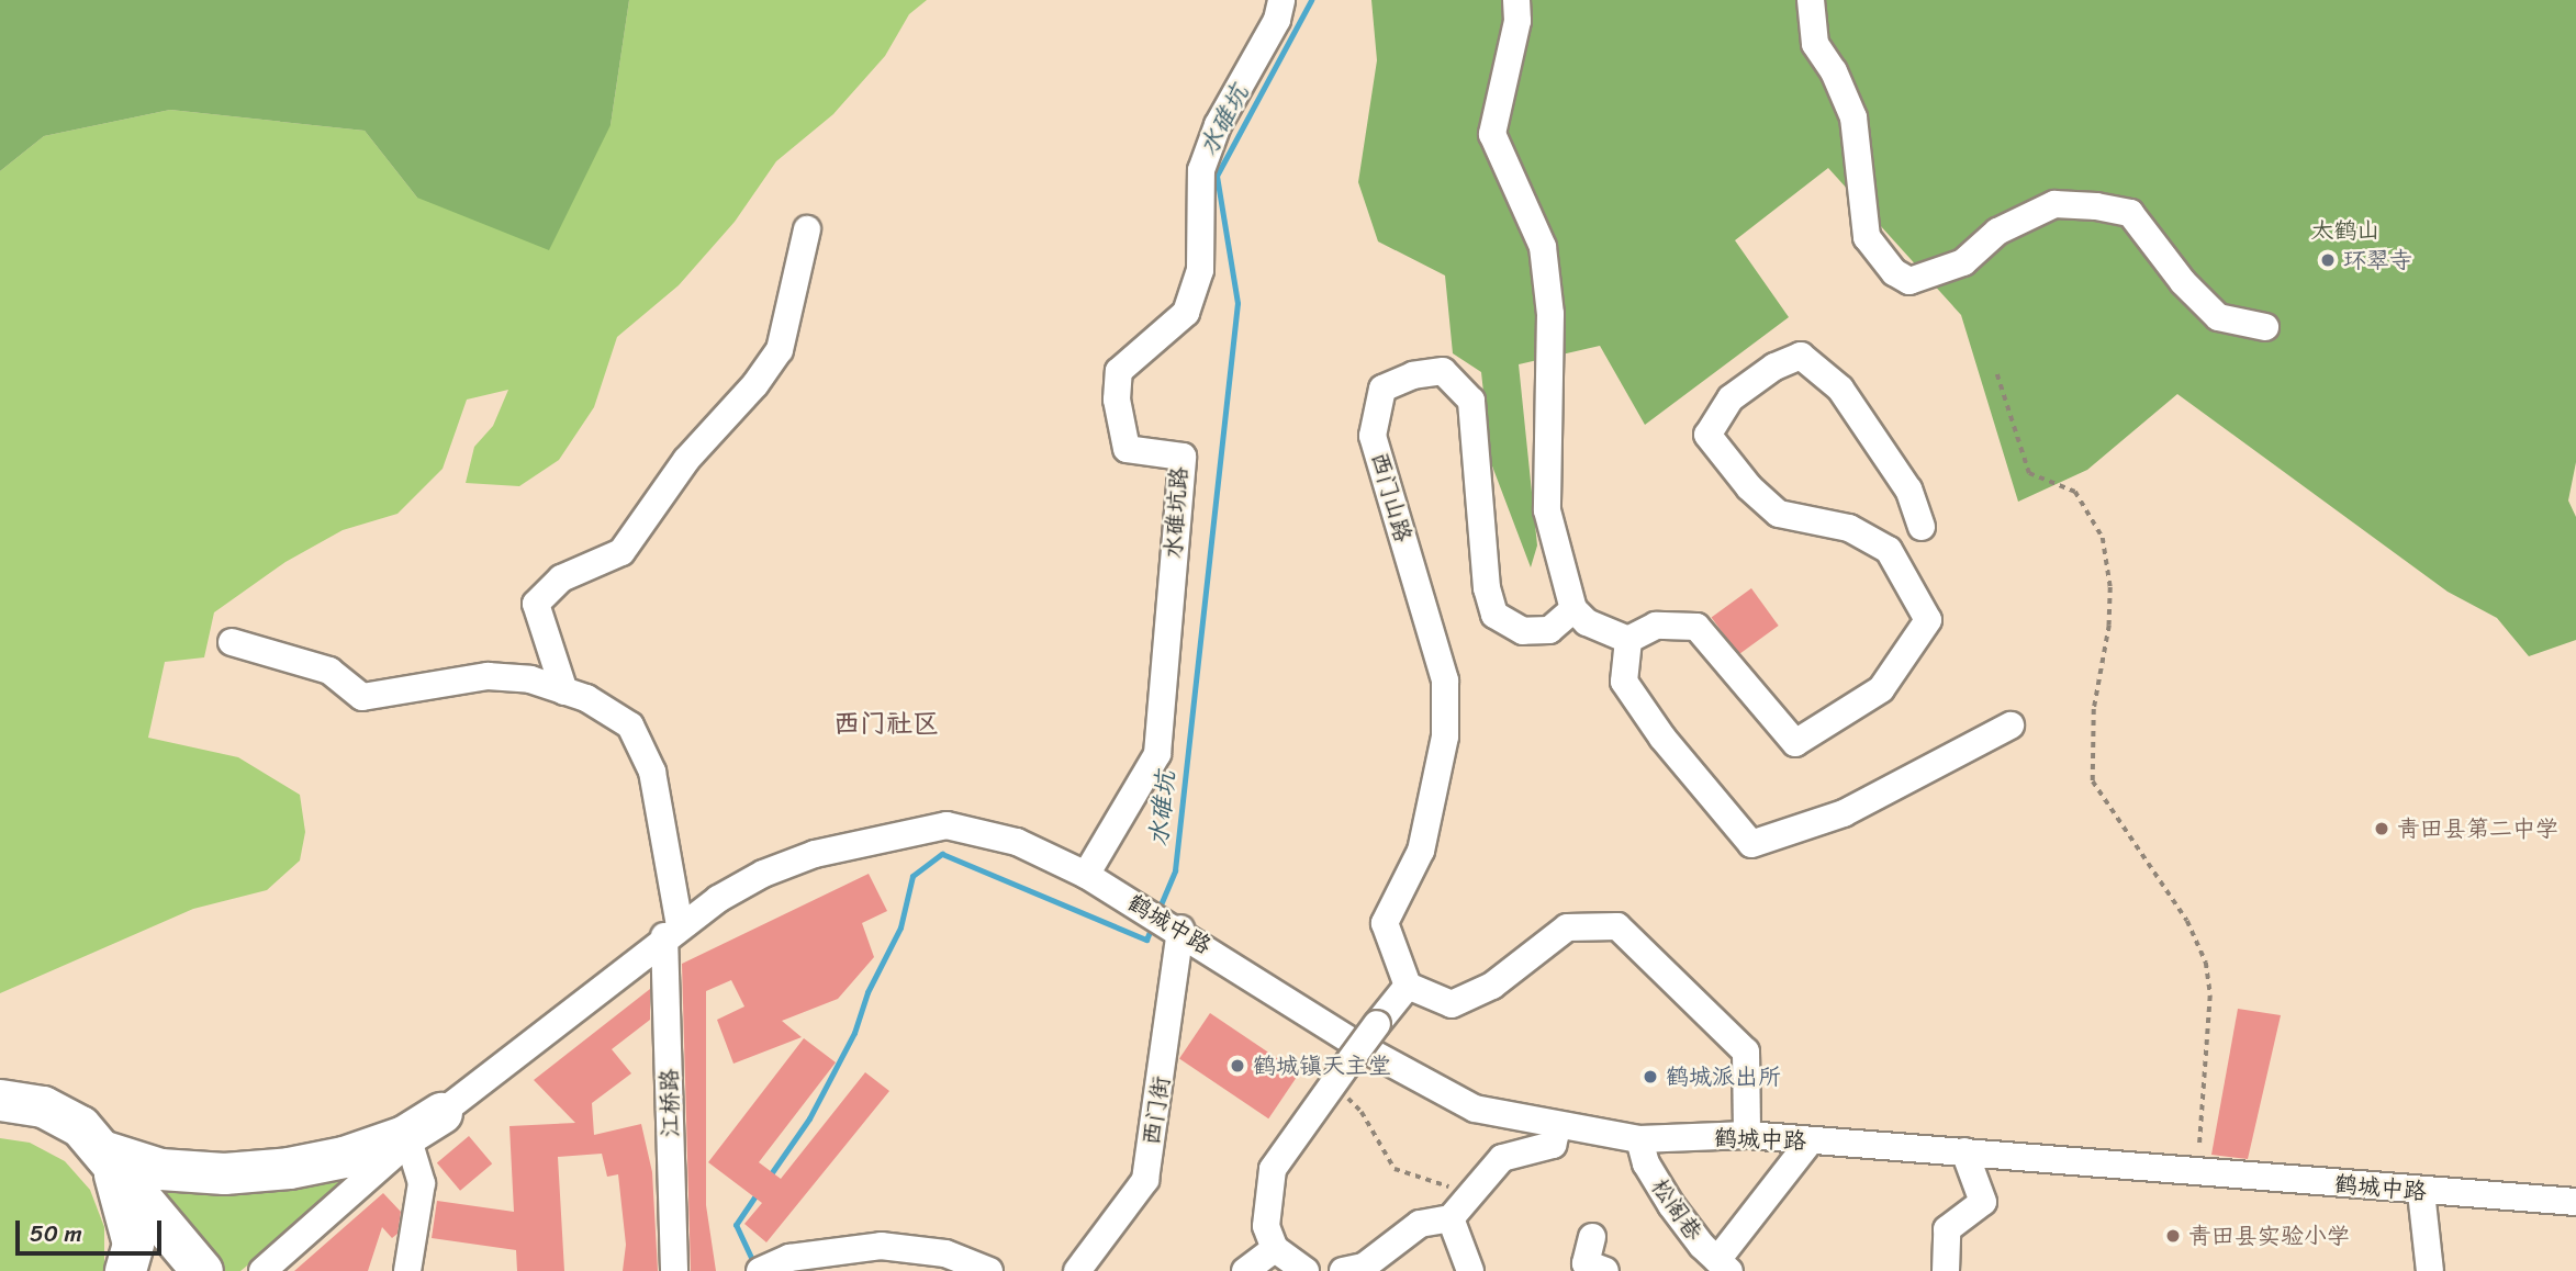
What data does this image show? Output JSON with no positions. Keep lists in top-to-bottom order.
{
  "streets": {
    "street": [
      "西门山路",
      "水碓坑路",
      "鹤城中路",
      "江桥路",
      "西门街",
      "松阁巷"
    ]
  },
  "crossings": [
    ["水碓坑路", "鹤城中路"],
    ["鹤城中路", "江桥路"],
    ["鹤城中路", "西门街"],
    ["鹤城中路", "松阁巷"]
  ],
  "districts": ["西门社区"],
  "water": ["水碓坑"],
  "parks": ["太鹤山"],
  "places": [
    "环翠寺",
    "青田县第二中学",
    "鹤城镇天主堂",
    "鹤城派出所",
    "青田县实验小学"
  ],
  "scale_bar": "50 m"
}
